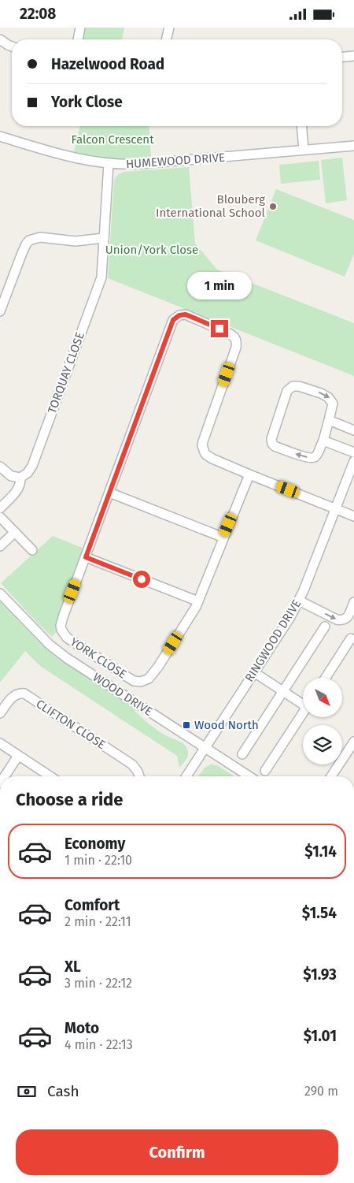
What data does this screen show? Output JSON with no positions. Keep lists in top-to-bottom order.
{
  "streets": {
    "street": [
      "HUMEWOOD DRIVE",
      "TORQUAY CLOSE",
      "RINGWOOD DRIVE",
      "YORK CLOSE",
      "WOOD DRIVE",
      "CLIFTON CLOSE"
    ]
  },
  "crossings": [
    ["HUMEWOOD DRIVE", "TORQUAY CLOSE"],
    ["RINGWOOD DRIVE", "YORK CLOSE"],
    ["RINGWOOD DRIVE", "WOOD DRIVE"]
  ],
  "parks": ["Falcon Crescent", "Union/York Close"],
  "places": {
    "other": ["Blouberg International School"],
    "transit": ["Wood North"]
  },
  "north": "bottom right",
  "page": {
    "status": "22:08",
    "banner": ["Hazelwood Road", "York Close"],
    "bubble": "1 min",
    "heading": "Choose a ride",
    "list": [
      {
        "name": "Economy",
        "note": "1 min · 22:10",
        "value": "$1.14"
      },
      {
        "name": "Comfort",
        "note": "2 min · 22:11",
        "value": "$1.54"
      },
      {
        "name": "XL",
        "note": "3 min · 22:12",
        "value": "$1.93"
      },
      {
        "name": "Moto",
        "note": "4 min · 22:13",
        "value": "$1.01"
      }
    ],
    "pay": ["Cash", "290 m"],
    "buttons": "Confirm"
  }
}
